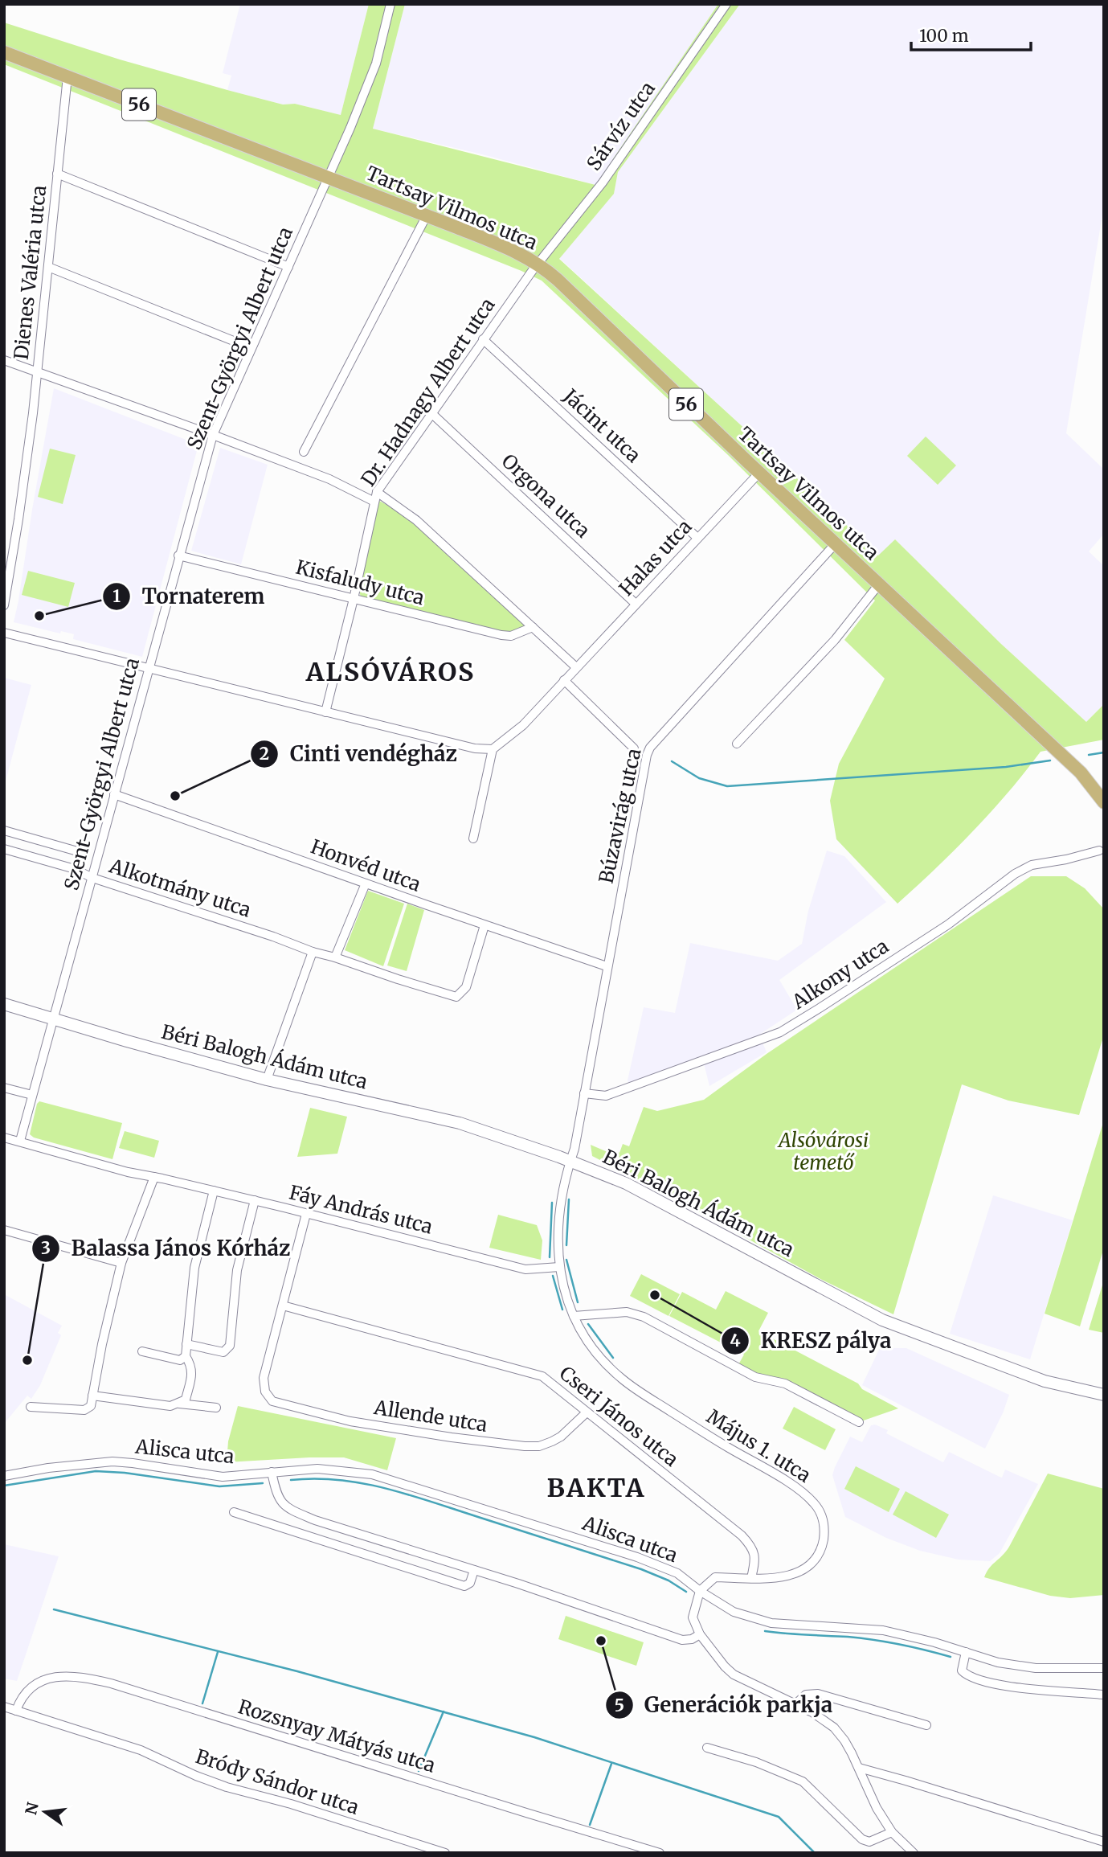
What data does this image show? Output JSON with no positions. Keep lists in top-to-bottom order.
{
  "streets": {
    "main road": ["56", "Tartsay Vilmos utca"],
    "street": [
      "Sárvíz utca",
      "Dienes Valéria utca",
      "Szent-Györgyi Albert utca",
      "Dr. Hadnagy Albert utca",
      "Jácint utca",
      "Orgona utca",
      "Halas utca",
      "Kisfaludy utca",
      "Búzavirág utca",
      "Honvéd utca",
      "Alkotmány utca",
      "Alkony utca",
      "Béri Balogh Ádám utca",
      "Fáy András utca",
      "Allende utca",
      "Cseri János utca",
      "Május 1. utca",
      "Alisca utca",
      "Rozsnyay Mátyás utca",
      "Bródy Sándor utca"
    ]
  },
  "crossings": [
    ["56", "Tartsay Vilmos utca"],
    ["Sárvíz utca", "Tartsay Vilmos utca"],
    ["Sárvíz utca", "Dr. Hadnagy Albert utca"],
    ["Tartsay Vilmos utca", "Dienes Valéria utca"],
    ["Tartsay Vilmos utca", "Szent-Györgyi Albert utca"],
    ["Tartsay Vilmos utca", "Dr. Hadnagy Albert utca"],
    ["Tartsay Vilmos utca", "Halas utca"],
    ["Tartsay Vilmos utca", "Búzavirág utca"],
    ["Szent-Györgyi Albert utca", "Kisfaludy utca"],
    ["Szent-Györgyi Albert utca", "Honvéd utca"],
    ["Szent-Györgyi Albert utca", "Alkotmány utca"],
    ["Szent-Györgyi Albert utca", "Béri Balogh Ádám utca"],
    ["Szent-Györgyi Albert utca", "Fáy András utca"],
    ["Dr. Hadnagy Albert utca", "Jácint utca"],
    ["Dr. Hadnagy Albert utca", "Orgona utca"],
    ["Dr. Hadnagy Albert utca", "Kisfaludy utca"],
    ["Jácint utca", "Halas utca"],
    ["Orgona utca", "Halas utca"],
    ["Búzavirág utca", "Honvéd utca"],
    ["Búzavirág utca", "Alkony utca"],
    ["Búzavirág utca", "Béri Balogh Ádám utca"],
    ["Búzavirág utca", "Május 1. utca"],
    ["Béri Balogh Ádám utca", "Május 1. utca"],
    ["Fáy András utca", "Május 1. utca"],
    ["Allende utca", "Cseri János utca"],
    ["Cseri János utca", "Május 1. utca"],
    ["Május 1. utca", "Alisca utca"],
    ["Rozsnyay Mátyás utca", "Bródy Sándor utca"]
  ],
  "districts": ["ALSÓVÁROS", "BAKTA"],
  "parks": ["Alsóvárosi temető"],
  "places": [
    "Tornaterem",
    "Cinti vendégház",
    "KRESZ pálya",
    "Balassa János Kórház",
    "Generációk parkja"
  ],
  "scale_bar": "100 m",
  "north": "left"
}
